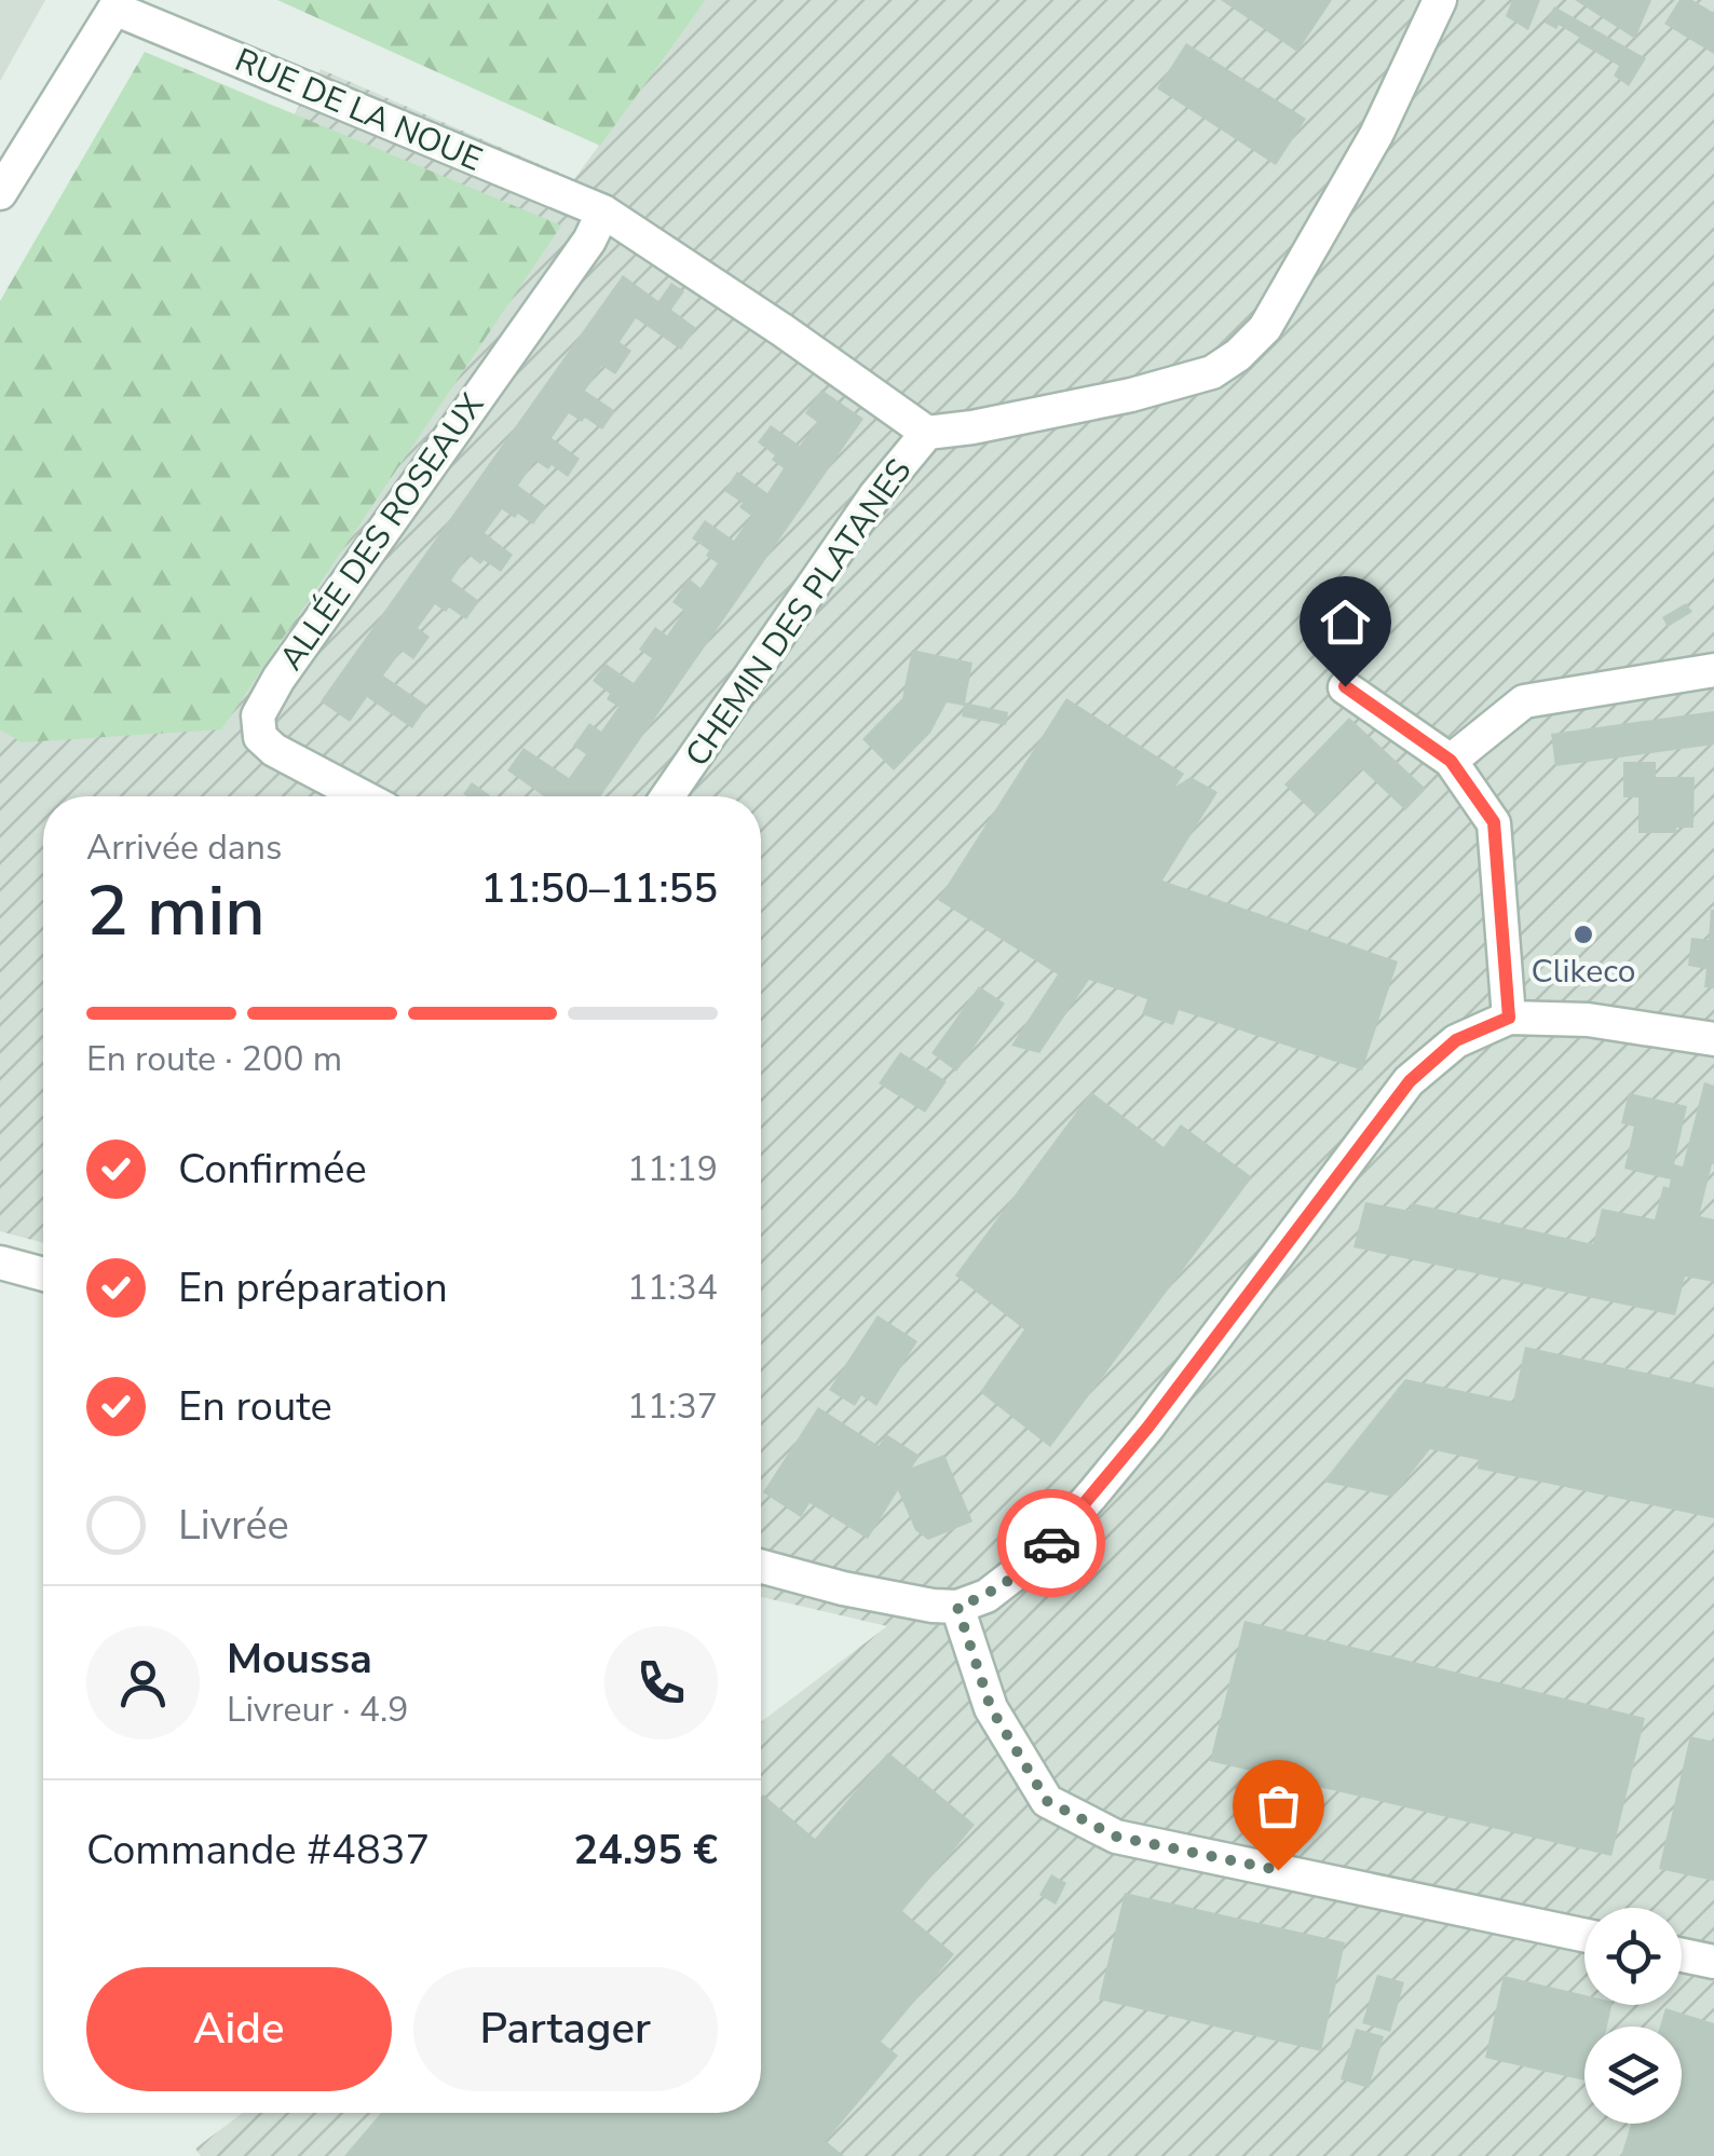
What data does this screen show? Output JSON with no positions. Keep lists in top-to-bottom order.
{
  "streets": {
    "street": ["RUE DE LA NOUE", "ALLÉE DES ROSEAUX", "CHEMIN DES PLATANES"]
  },
  "crossings": [
    ["RUE DE LA NOUE", "ALLÉE DES ROSEAUX"],
    ["RUE DE LA NOUE", "CHEMIN DES PLATANES"]
  ],
  "places": ["Clikeco"],
  "page": {
    "heading": ["2 min", "Arrivée dans", "11:50–11:55"],
    "panel": [
      "Moussa",
      "Livreur · 4.9",
      "Commande #4837",
      "24.95 €"
    ],
    "bar": "En route · 200 m",
    "list": [
      ["Confirmée", "11:19"],
      ["En préparation", "11:34"],
      ["En route", "11:37"],
      "Livrée"
    ],
    "buttons": ["Aide", "Partager"]
  }
}
